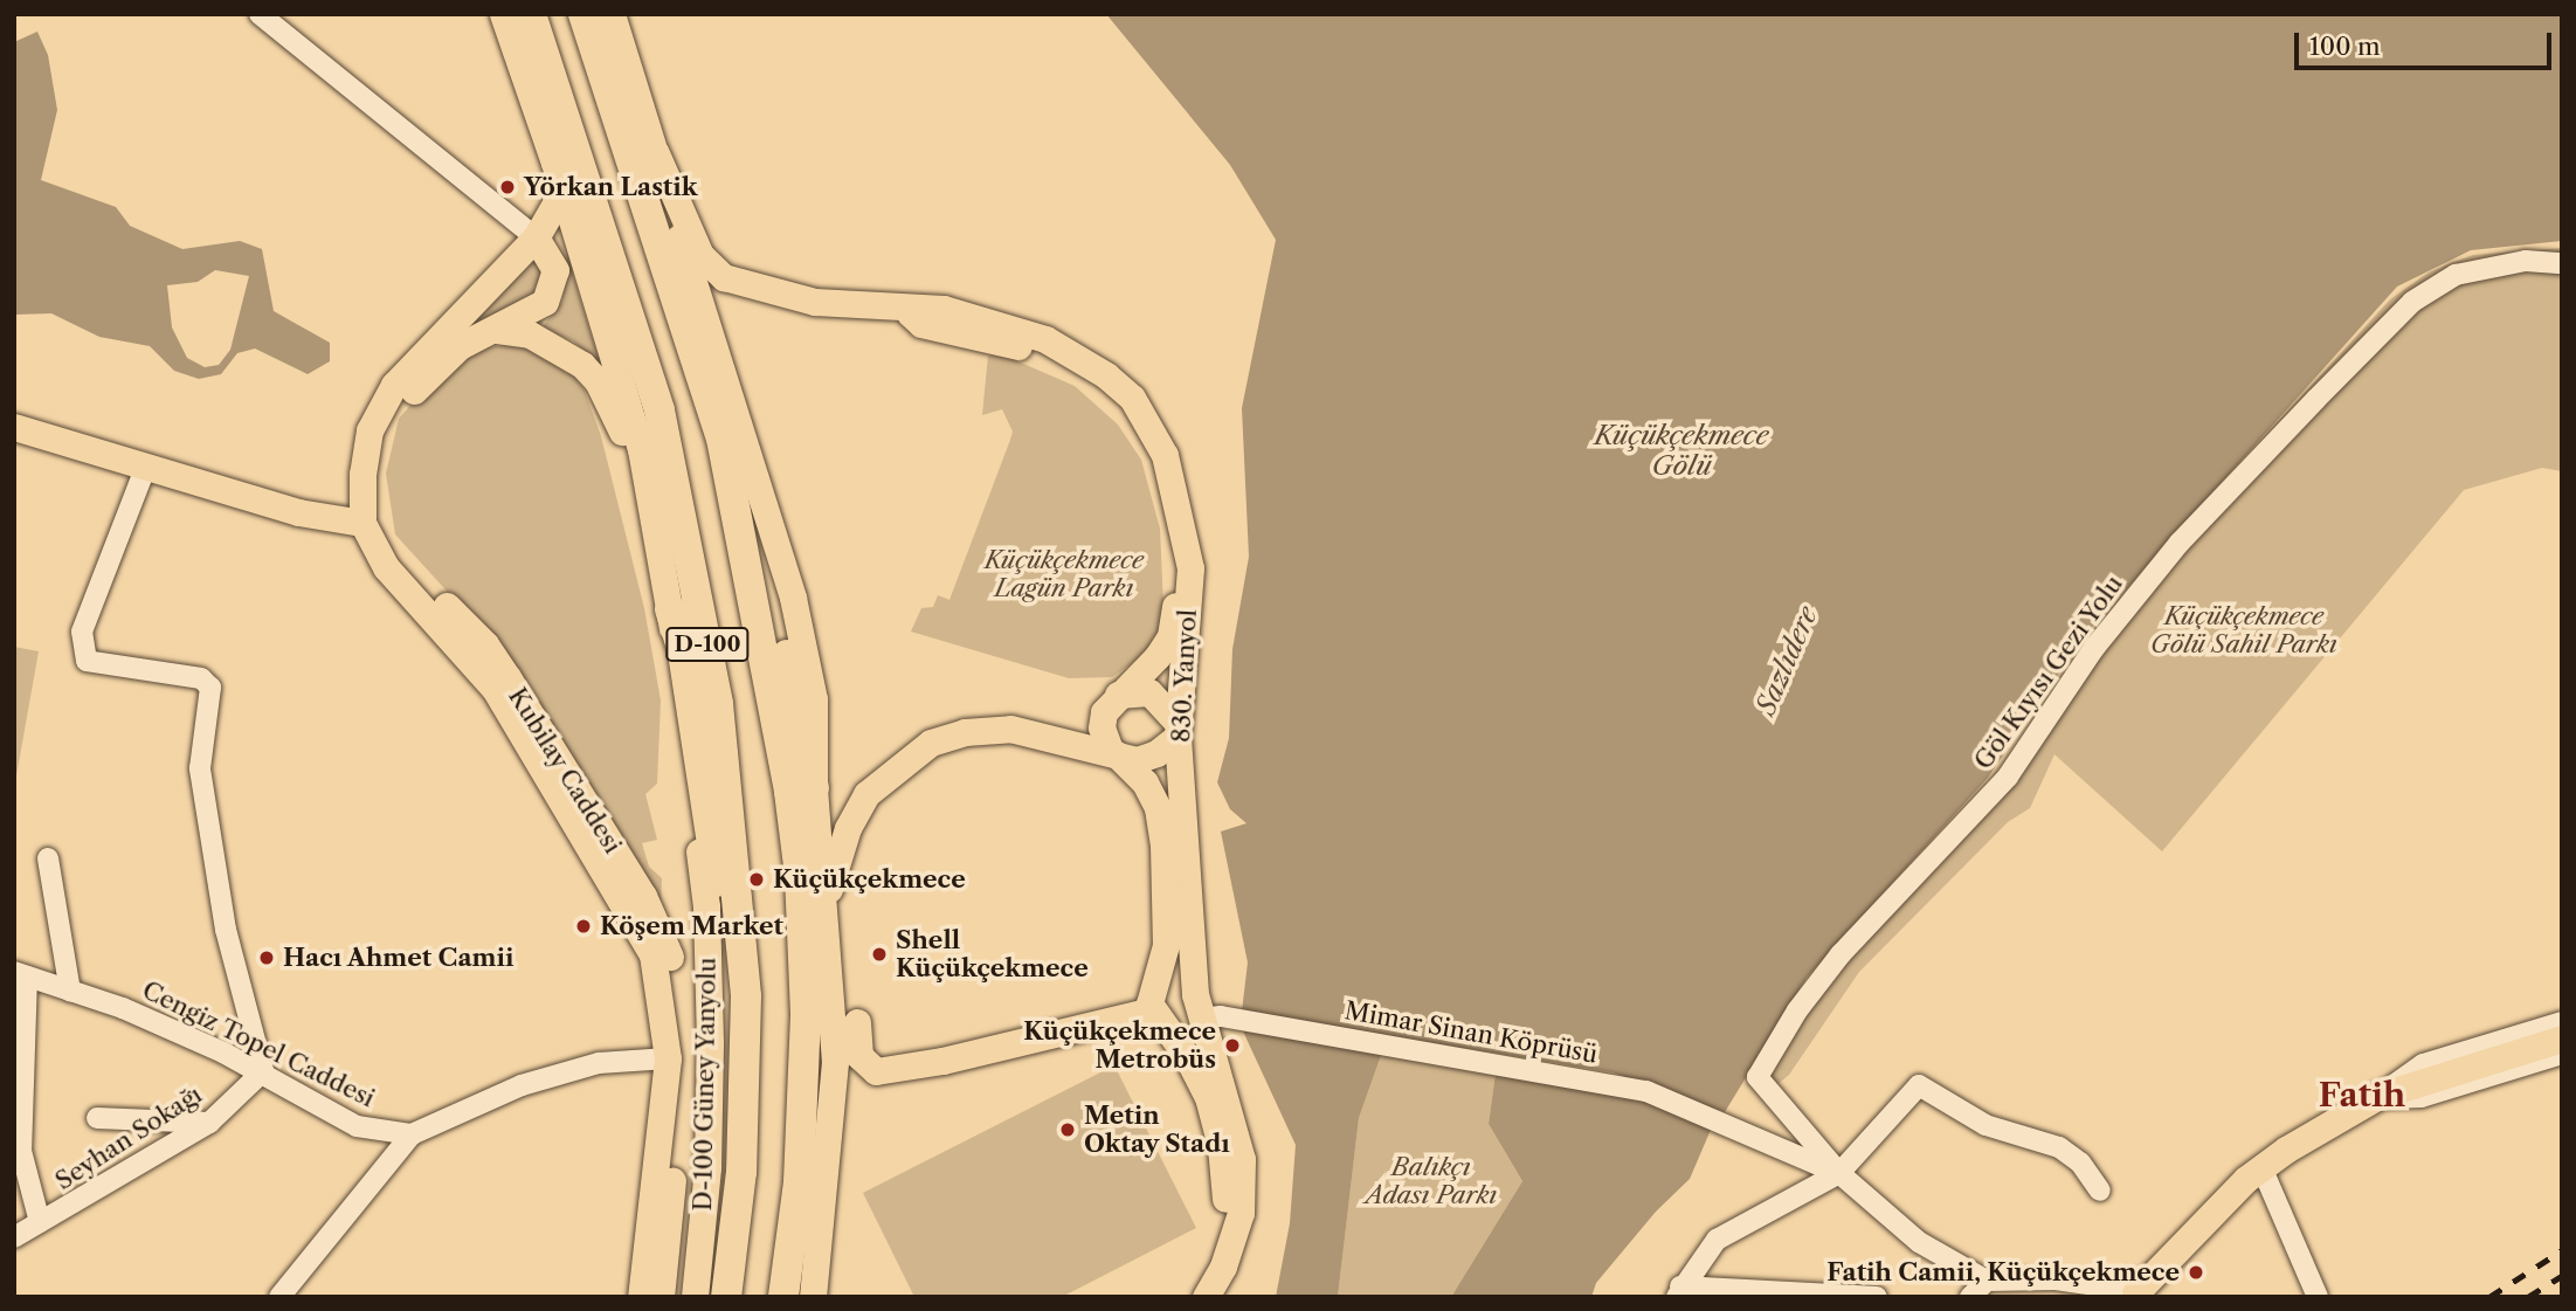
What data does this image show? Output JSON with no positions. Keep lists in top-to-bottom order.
{
  "streets": {
    "highway": ["D-100"],
    "main road": ["830. Yanyol", "Kubilay Caddesi", "D-100 Güney Yanyolu"],
    "street": [
      "Göl Kıyısı Gezi Yolu",
      "Mimar Sinan Köprüsü",
      "Cengiz Topel Caddesi",
      "Seyhan Sokağı"
    ]
  },
  "crossings": [
    ["Göl Kıyısı Gezi Yolu", "Mimar Sinan Köprüsü"],
    ["830. Yanyol", "Mimar Sinan Köprüsü"],
    ["Kubilay Caddesi", "D-100 Güney Yanyolu"],
    ["Cengiz Topel Caddesi", "Seyhan Sokağı"]
  ],
  "districts": ["Fatih"],
  "water": ["Küçükçekmece Gölü", "Sazlıdere"],
  "parks": ["Küçükçekmece Lagün Parkı", "Küçükçekmece Gölü Sahil Parkı", "Balıkçı Adası Parkı"],
  "places": [
    "Yörkan Lastik",
    "Küçükçekmece",
    "Köşem Market",
    "Shell Küçükçekmece",
    "Hacı Ahmet Camii",
    "Küçükçekmece Metrobüs",
    "Metin Oktay Stadı",
    "Fatih Camii, Küçükçekmece"
  ],
  "scale_bar": "100 m"
}
